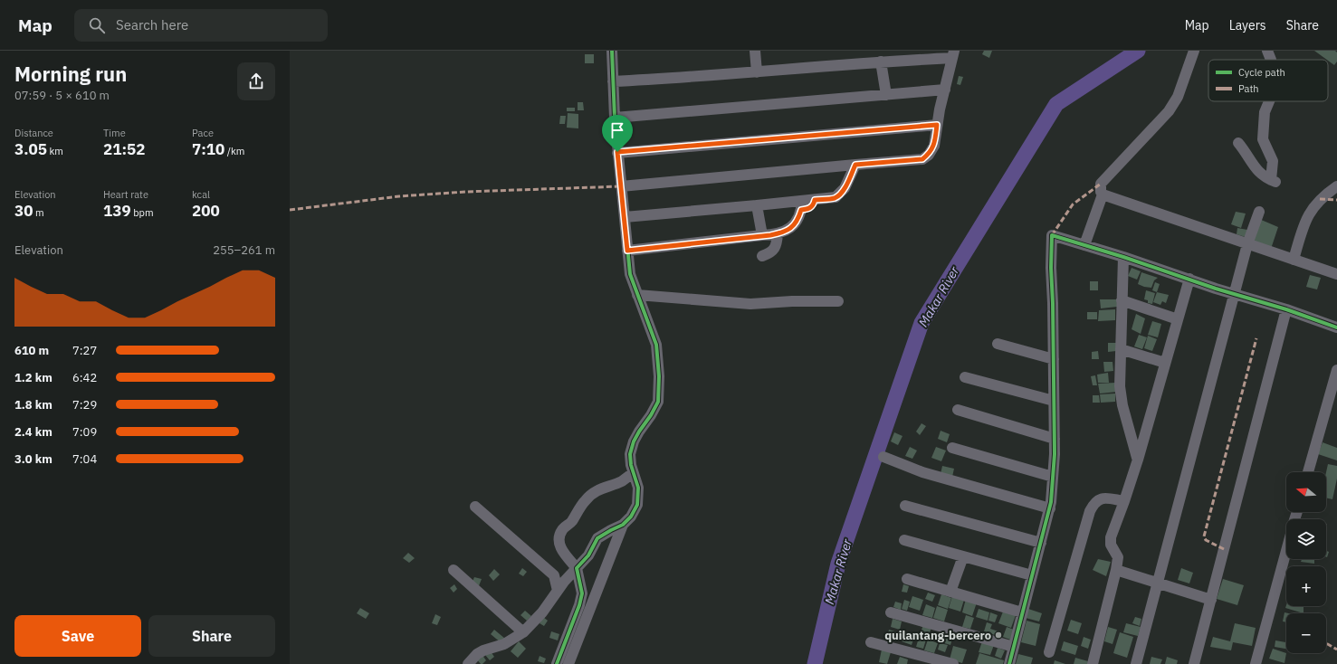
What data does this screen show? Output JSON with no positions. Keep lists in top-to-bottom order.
{
  "water": ["Makar River"],
  "places": ["quilantang-bercero"],
  "legend": ["Cycle path", "Path"],
  "north": "left",
  "page": {
    "header": "Map",
    "search": "Search here",
    "nav": ["Map", "Layers", "Share"],
    "heading": ["Morning run", "07:59 · 5 × 610 m"],
    "stats": [
      ["Distance", "3.05 km"],
      ["Time", "21:52"],
      ["Pace", "7:10 /km"],
      ["Elevation", "30 m"],
      ["Heart rate", "139 bpm"],
      ["kcal", "200"]
    ],
    "chart": ["Elevation", "255–261 m"],
    "list": [
      {
        "name": "610 m",
        "note": "7:27"
      },
      {
        "name": "1.2 km",
        "note": "6:42"
      },
      {
        "name": "1.8 km",
        "note": "7:29"
      },
      {
        "name": "2.4 km",
        "note": "7:09"
      },
      {
        "name": "3.0 km",
        "note": "7:04"
      }
    ],
    "map_buttons": ["+", "−"],
    "buttons": ["Save", "Share"]
  }
}
